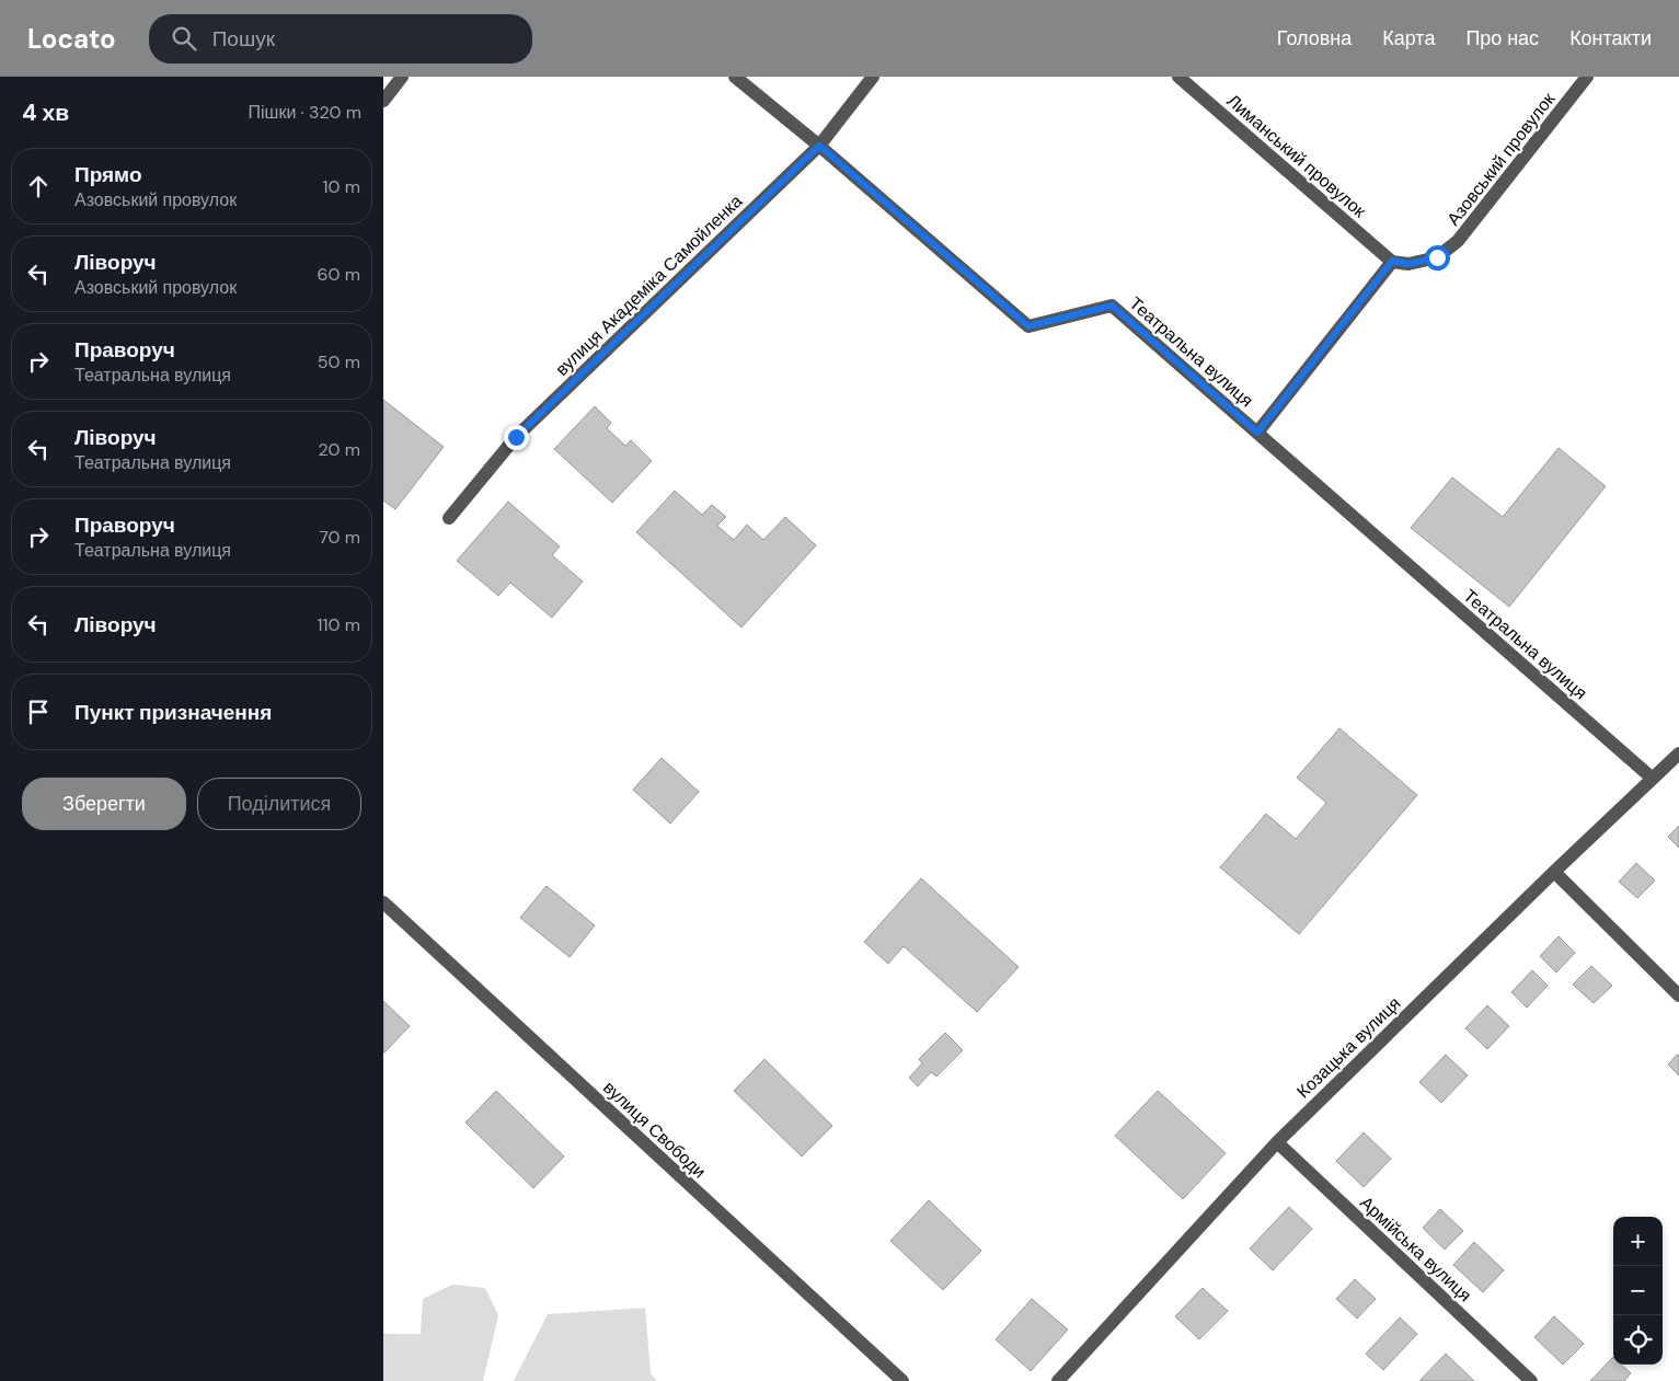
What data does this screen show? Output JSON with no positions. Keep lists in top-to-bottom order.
{
  "streets": {
    "street": [
      "Лиманський провулок",
      "Азовський провулок",
      "вулиця Академіка Самойленка",
      "Театральна вулиця",
      "Козацька вулиця",
      "вулиця Свободи",
      "Армійська вулиця"
    ]
  },
  "crossings": [
    ["Лиманський провулок", "Азовський провулок"],
    ["вулиця Академіка Самойленка", "Театральна вулиця"],
    ["Театральна вулиця", "Козацька вулиця"],
    ["Козацька вулиця", "Армійська вулиця"]
  ],
  "page": {
    "header": "Locato",
    "search": "Пошук",
    "nav": [
      "Головна",
      "Карта",
      "Про нас",
      "Контакти"
    ],
    "heading": ["4 хв", "Пішки · 320 m"],
    "list": [
      ["Прямо", "Азовський провулок", "10 m"],
      ["Ліворуч", "Азовський провулок", "60 m"],
      ["Праворуч", "Театральна вулиця", "50 m"],
      ["Ліворуч", "Театральна вулиця", "20 m"],
      ["Праворуч", "Театральна вулиця", "70 m"],
      ["Ліворуч", "110 m"],
      "Пункт призначення"
    ],
    "buttons": ["Зберегти", "Поділитися"],
    "map_buttons": ["+", "−"]
  }
}
